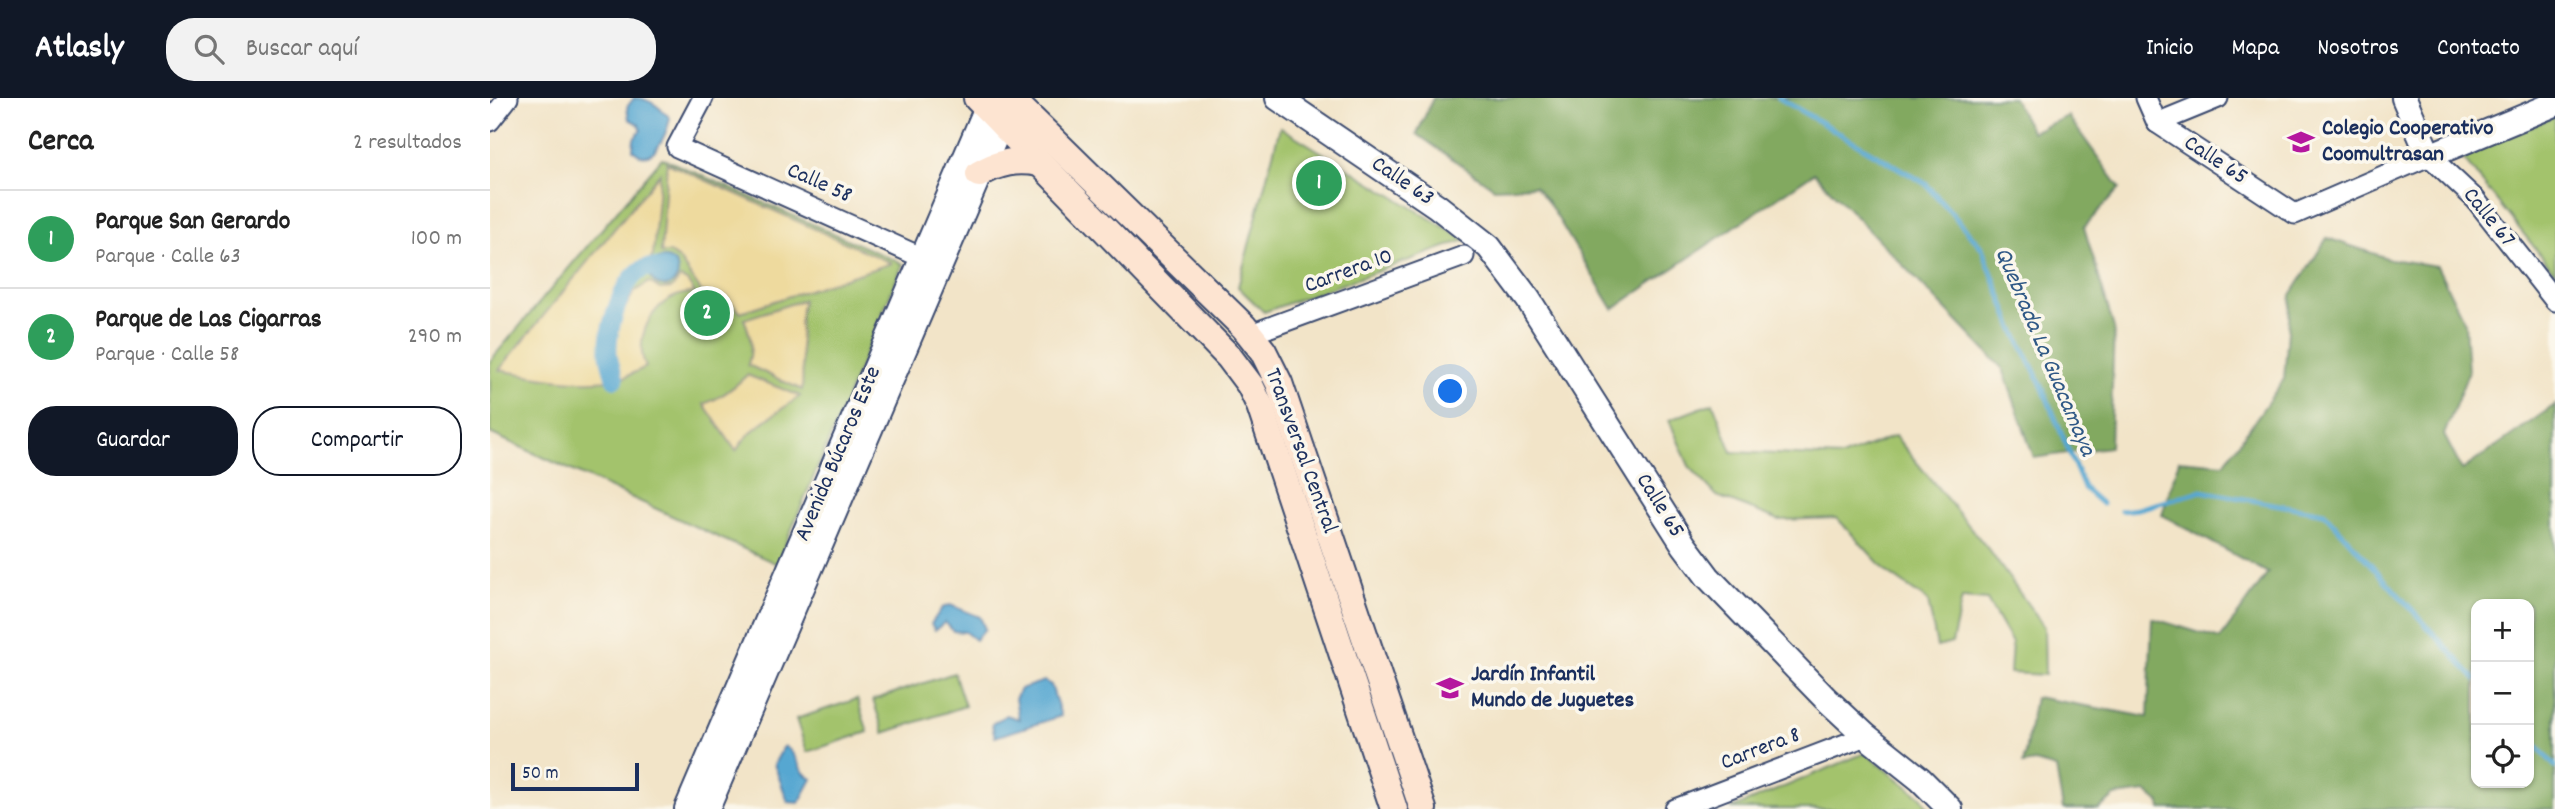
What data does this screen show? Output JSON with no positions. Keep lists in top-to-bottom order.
{
  "streets": {
    "main road": ["Transversal Central"],
    "street": [
      "Calle 65",
      "Calle 63",
      "Calle 58",
      "Calle 67",
      "Carrera 10",
      "Avenida Búcaros Este",
      "Carrera 8"
    ]
  },
  "crossings": [
    ["Calle 65", "Calle 63"],
    ["Calle 65", "Calle 67"],
    ["Calle 65", "Carrera 8"],
    ["Calle 58", "Avenida Búcaros Este"],
    ["Carrera 10", "Transversal Central"],
    ["Transversal Central", "Avenida Búcaros Este"]
  ],
  "water": ["Quebrada La Guacamaya"],
  "places": {
    "school or university": ["Colegio Cooperativo Coomultrasan", "Jardín Infantil Mundo de Juguetes"]
  },
  "scale_bar": "50 m",
  "page": {
    "header": "Atlasly",
    "search": "Buscar aquí",
    "nav": [
      "Inicio",
      "Mapa",
      "Nosotros",
      "Contacto"
    ],
    "heading": ["Cerca", "2 resultados"],
    "pins": ["1", "2"],
    "list": [
      {
        "mark": "1",
        "name": "Parque San Gerardo",
        "note": "Parque · Calle 63",
        "value": "100 m"
      },
      {
        "mark": "2",
        "name": "Parque de Las Cigarras",
        "note": "Parque · Calle 58",
        "value": "290 m"
      }
    ],
    "buttons": ["Guardar", "Compartir"],
    "map_buttons": ["+", "−"],
    "scale": "50 m"
  }
}
